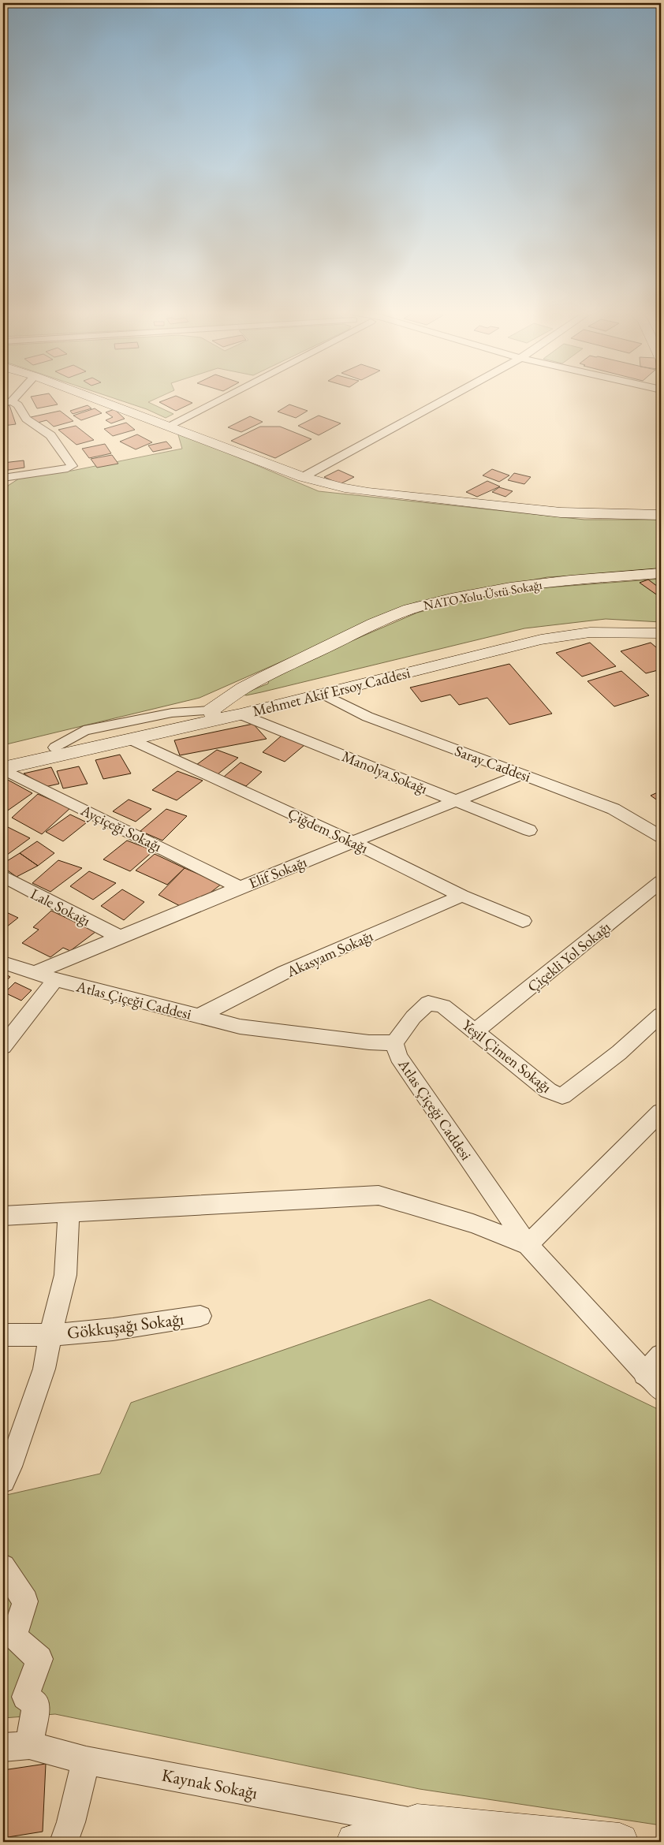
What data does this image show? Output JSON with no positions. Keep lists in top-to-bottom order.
{
  "streets": {
    "street": [
      "NATO Yolu Üstü Sokağı",
      "Mehmet Akif Ersoy Caddesi",
      "Saray Caddesi",
      "Manolya Sokağı",
      "Ayçiçeği Sokağı",
      "Çiğdem Sokağı",
      "Elif Sokağı",
      "Lale Sokağı",
      "Akasyam Sokağı",
      "Çiçekli Yol Sokağı",
      "Atlas Çiçeği Caddesi",
      "Yeşil Çimen Sokağı",
      "Gökkuşağı Sokağı",
      "Kaynak Sokağı"
    ]
  },
  "crossings": [
    ["NATO Yolu Üstü Sokağı", "Mehmet Akif Ersoy Caddesi"],
    ["Mehmet Akif Ersoy Caddesi", "Saray Caddesi"],
    ["Mehmet Akif Ersoy Caddesi", "Manolya Sokağı"],
    ["Mehmet Akif Ersoy Caddesi", "Ayçiçeği Sokağı"],
    ["Mehmet Akif Ersoy Caddesi", "Çiğdem Sokağı"],
    ["Saray Caddesi", "Elif Sokağı"],
    ["Manolya Sokağı", "Elif Sokağı"],
    ["Ayçiçeği Sokağı", "Elif Sokağı"],
    ["Çiğdem Sokağı", "Elif Sokağı"],
    ["Çiğdem Sokağı", "Akasyam Sokağı"],
    ["Elif Sokağı", "Lale Sokağı"],
    ["Elif Sokağı", "Atlas Çiçeği Caddesi"],
    ["Akasyam Sokağı", "Atlas Çiçeği Caddesi"],
    ["Çiçekli Yol Sokağı", "Yeşil Çimen Sokağı"],
    ["Atlas Çiçeği Caddesi", "Yeşil Çimen Sokağı"]
  ]
}
